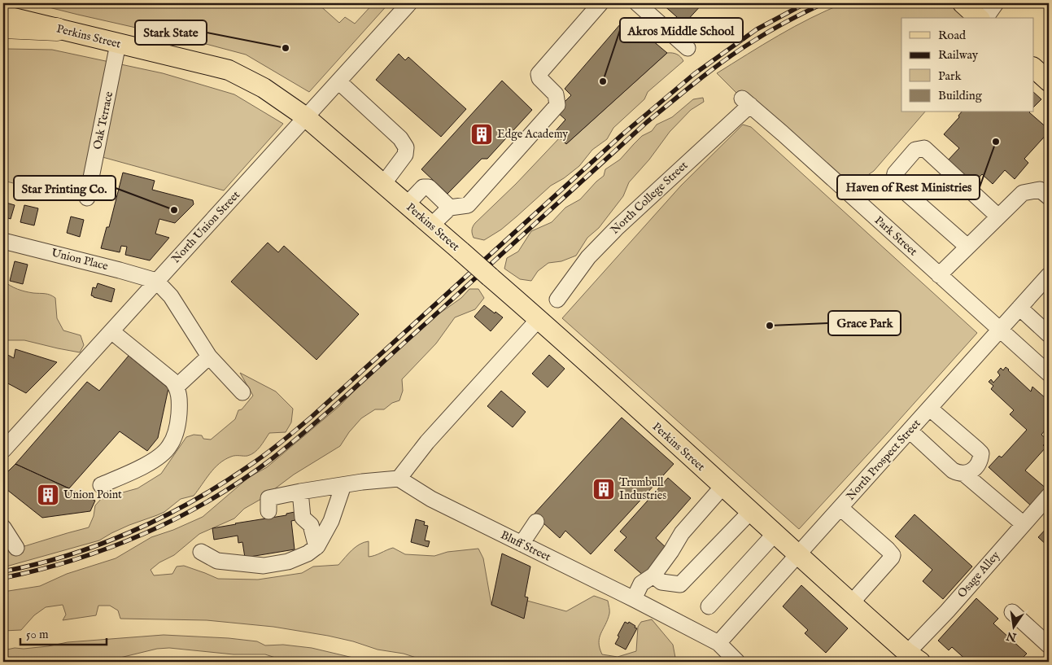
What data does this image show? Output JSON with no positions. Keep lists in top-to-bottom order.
{
  "streets": {
    "main road": ["Perkins Street"],
    "street": [
      "Oak Terrace",
      "North College Street",
      "North Union Street",
      "Park Street",
      "Union Place",
      "North Prospect Street",
      "Bluff Street",
      "Osage Alley"
    ]
  },
  "crossings": [
    ["Perkins Street", "Oak Terrace"],
    ["Perkins Street", "North Union Street"],
    ["Perkins Street", "North Prospect Street"],
    ["Perkins Street", "Osage Alley"],
    ["North College Street", "Park Street"],
    ["North Union Street", "Union Place"],
    ["Park Street", "North Prospect Street"],
    ["North Prospect Street", "Bluff Street"]
  ],
  "places": {
    "other": [
      "Stark State",
      "Akros Middle School",
      "Haven of Rest Ministries",
      "Star Printing Co.",
      "Grace Park"
    ],
    "building": ["Edge Academy", "Trumbull Industries", "Union Point"]
  },
  "legend": [
    "Road",
    "Railway",
    "Park",
    "Building"
  ],
  "scale_bar": "50 m",
  "north": "bottom"
}
